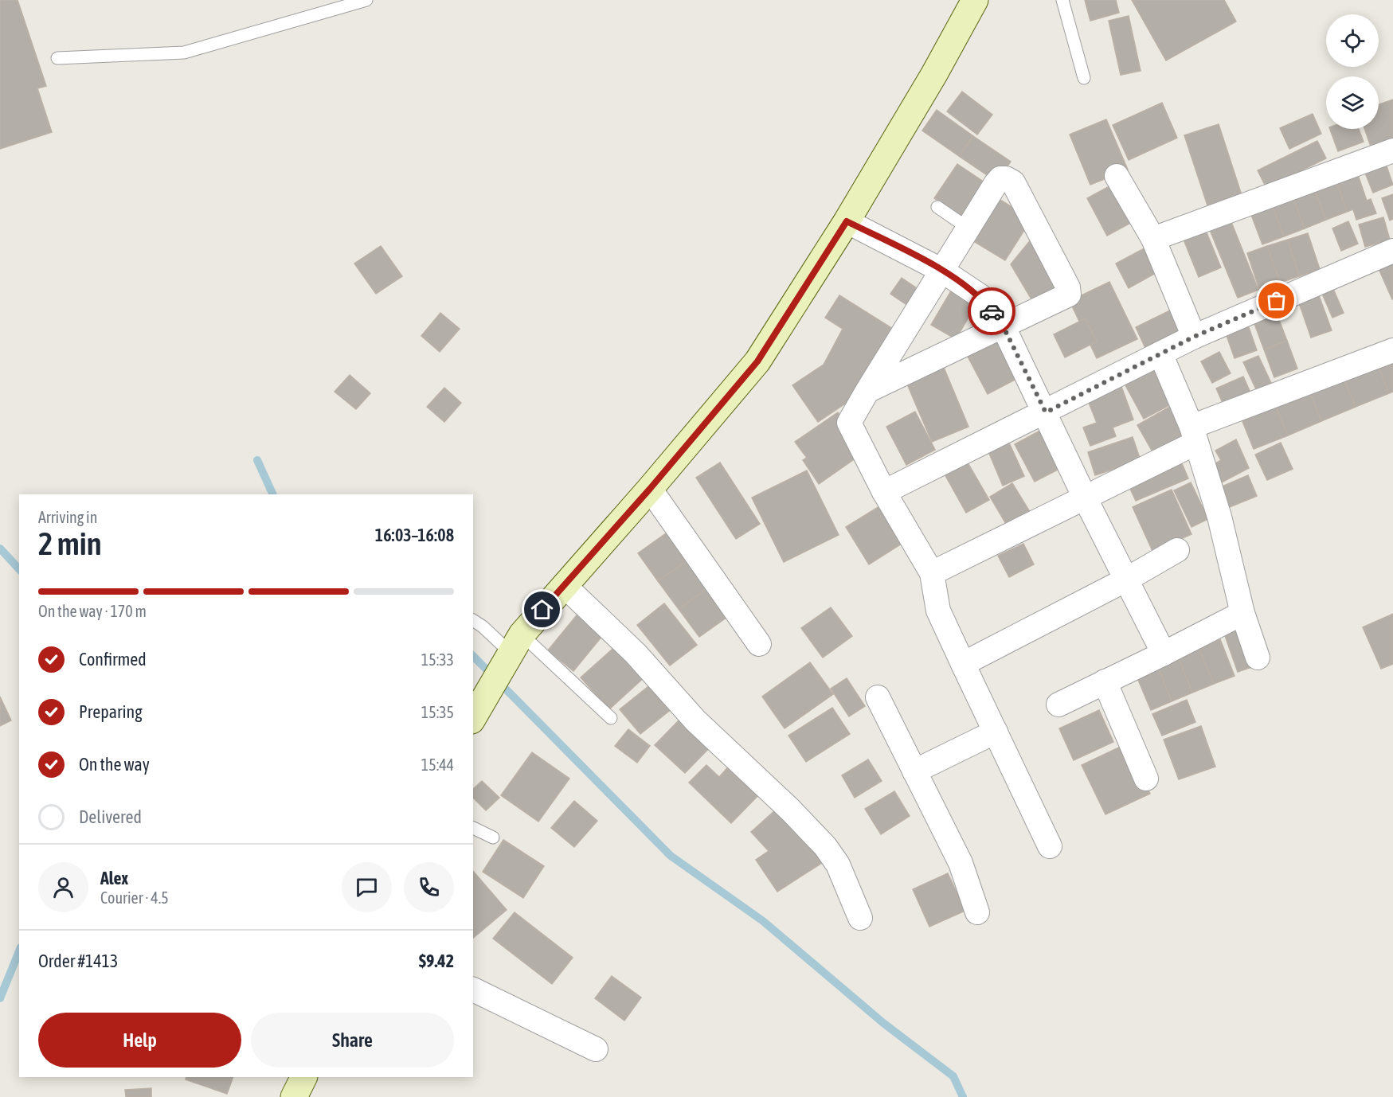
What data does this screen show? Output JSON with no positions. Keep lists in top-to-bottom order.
{
  "page": {
    "heading": ["2 min", "Arriving in", "16:03–16:08"],
    "panel": [
      "Alex",
      "Courier · 4.5",
      "Order #1413",
      "$9.42"
    ],
    "bar": "On the way · 170 m",
    "list": [
      ["Confirmed", "15:33"],
      ["Preparing", "15:35"],
      ["On the way", "15:44"],
      "Delivered"
    ],
    "buttons": ["Help", "Share"]
  }
}
